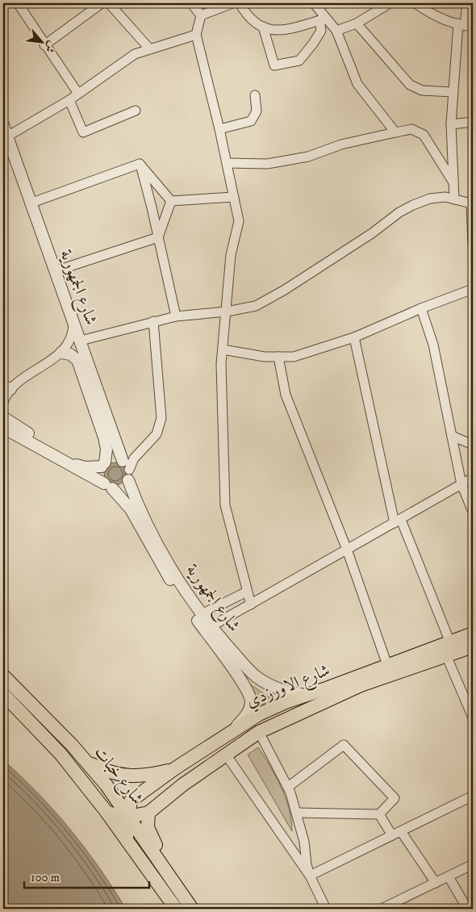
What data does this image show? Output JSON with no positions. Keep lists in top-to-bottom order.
{
  "streets": {
    "main road": ["شارع الاورزدي", "شارع خبات"],
    "street": ["شارع الجمهورية"]
  },
  "crossings": [
    ["شارع الجمهورية", "شارع الاورزدي"],
    ["شارع الاورزدي", "شارع خبات"]
  ],
  "scale_bar": "100 m",
  "north": "bottom right"
}
